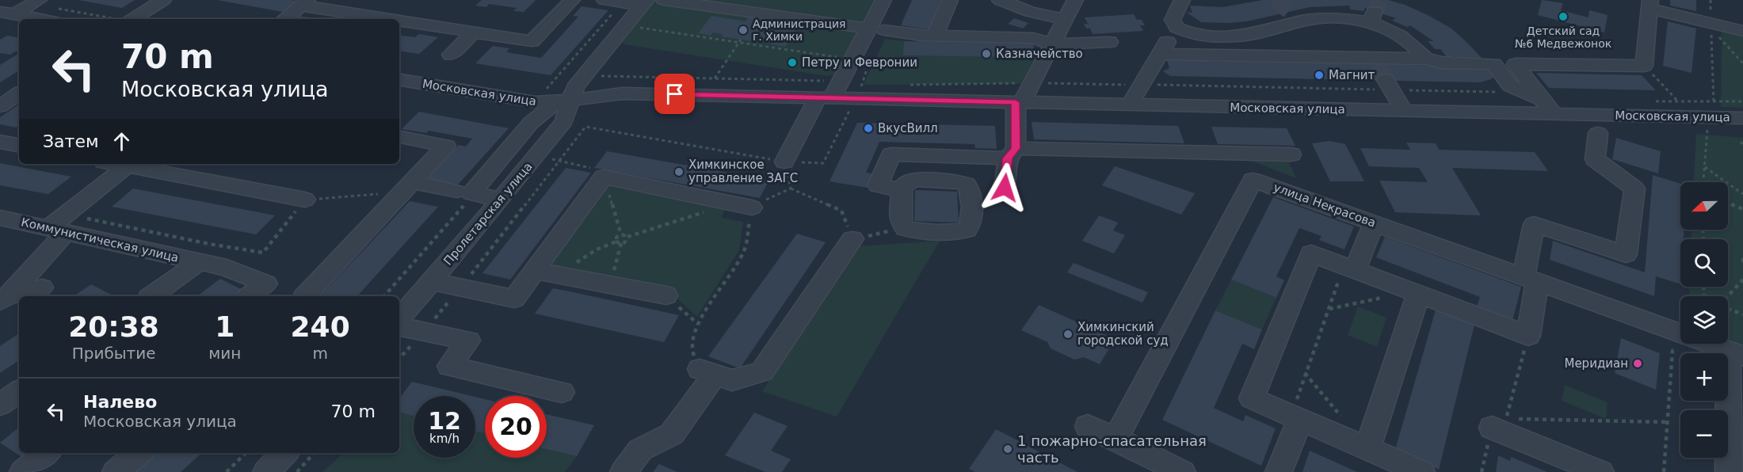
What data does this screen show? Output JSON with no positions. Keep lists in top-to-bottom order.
{
  "streets": {
    "street": [
      "Московская улица",
      "улица Некрасова",
      "Пролетарская улица",
      "Коммунистическая улица"
    ]
  },
  "crossings": [
    ["Московская улица", "Пролетарская улица"]
  ],
  "places": [
    "Детский сад №6 Медвежонок",
    "Администрация г. Химки",
    "Казначейство",
    "Петру и Февронии",
    "Магнит",
    "ВкусВилл",
    "Химкинское управление ЗАГС",
    "Химкинский городской суд",
    "Меридиан",
    "1 пожарно-спасательная часть"
  ],
  "north": "left",
  "page": {
    "turn": ["70 m", "Московская улица"],
    "then": "Затем",
    "map_buttons": ["+", "−"],
    "eta": [
      "20:38",
      "Прибытие",
      "1",
      "мин",
      "240",
      "m"
    ],
    "list": [
      {
        "name": "Налево",
        "note": "Московская улица",
        "value": "70 m"
      }
    ],
    "speed": "12 km/h",
    "limit": "20"
  }
}
